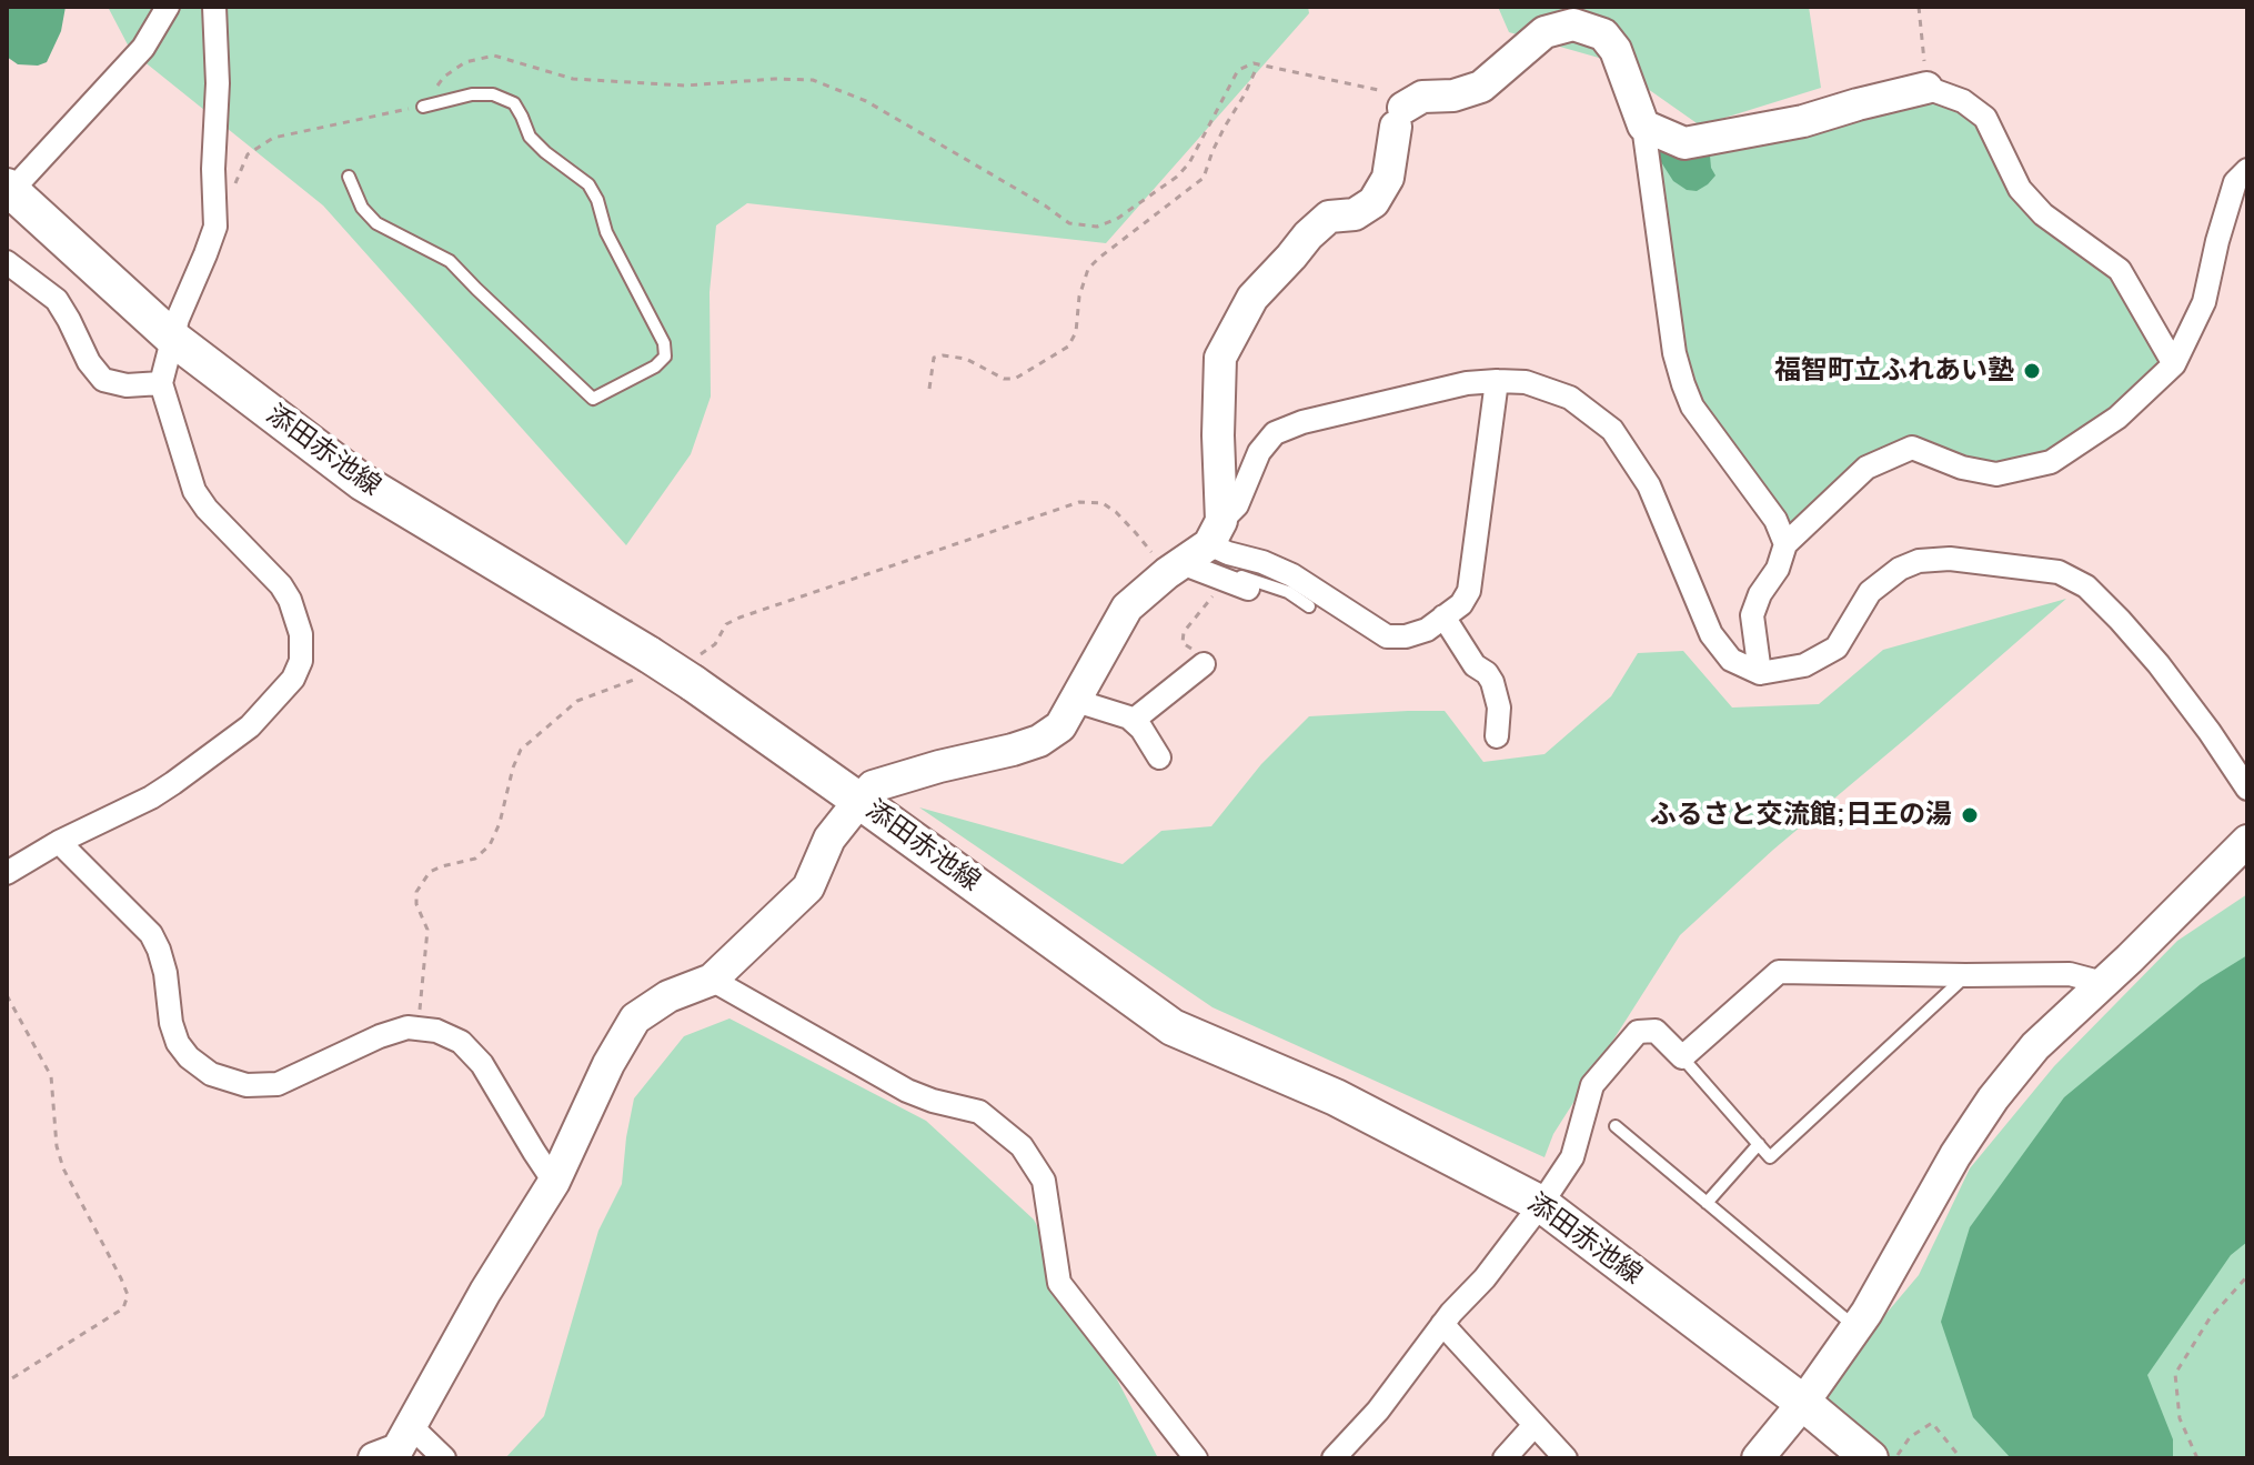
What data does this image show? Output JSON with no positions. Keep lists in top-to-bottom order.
{
  "streets": {
    "main road": ["添田赤池線"]
  },
  "places": ["福智町立ふれあい塾", "ふるさと交流館;日王の湯"]
}
